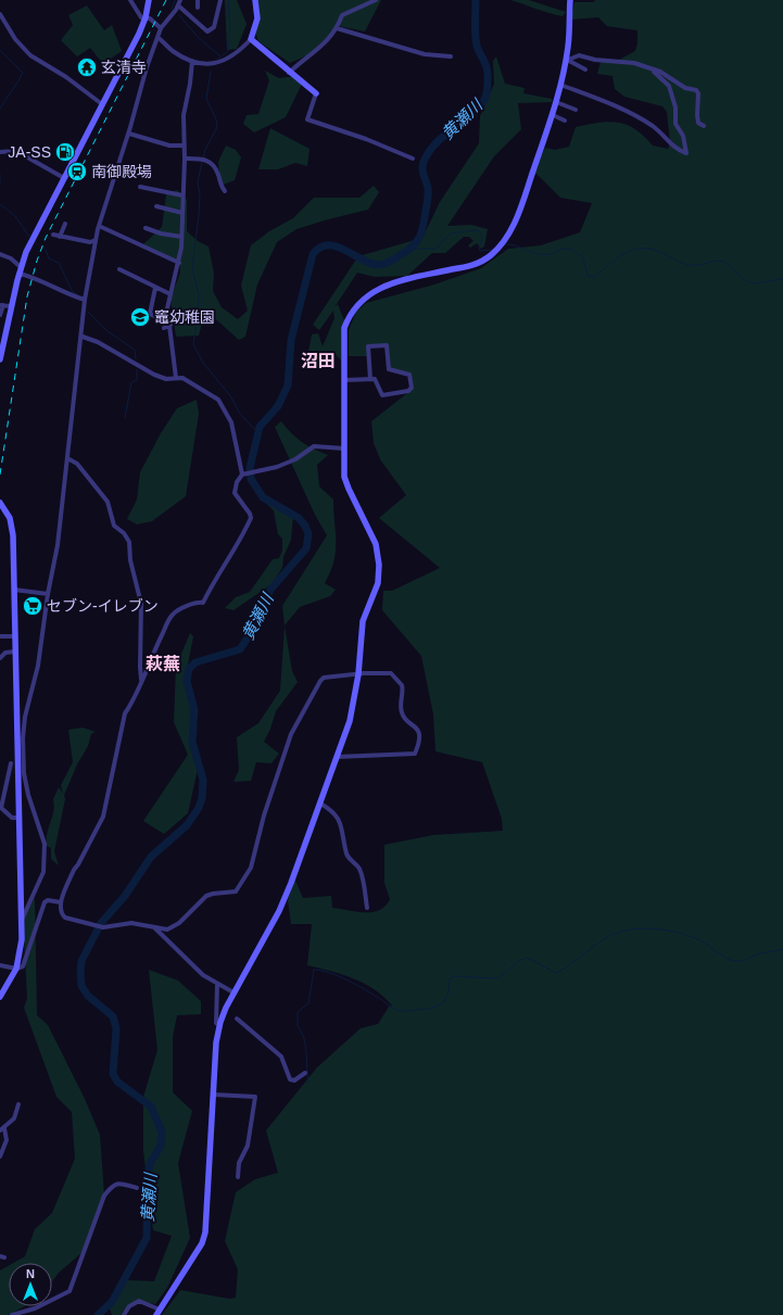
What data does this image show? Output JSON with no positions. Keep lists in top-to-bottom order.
{
  "districts": ["沼田", "萩蕪"],
  "water": ["黄瀬川"],
  "places": {
    "temple": ["玄清寺"],
    "fuel station": ["JA-SS"],
    "station": ["南御殿場"],
    "school or university": ["竈幼稚園"],
    "supermarket": ["セブン-イレブン"]
  },
  "north": "top"
}
